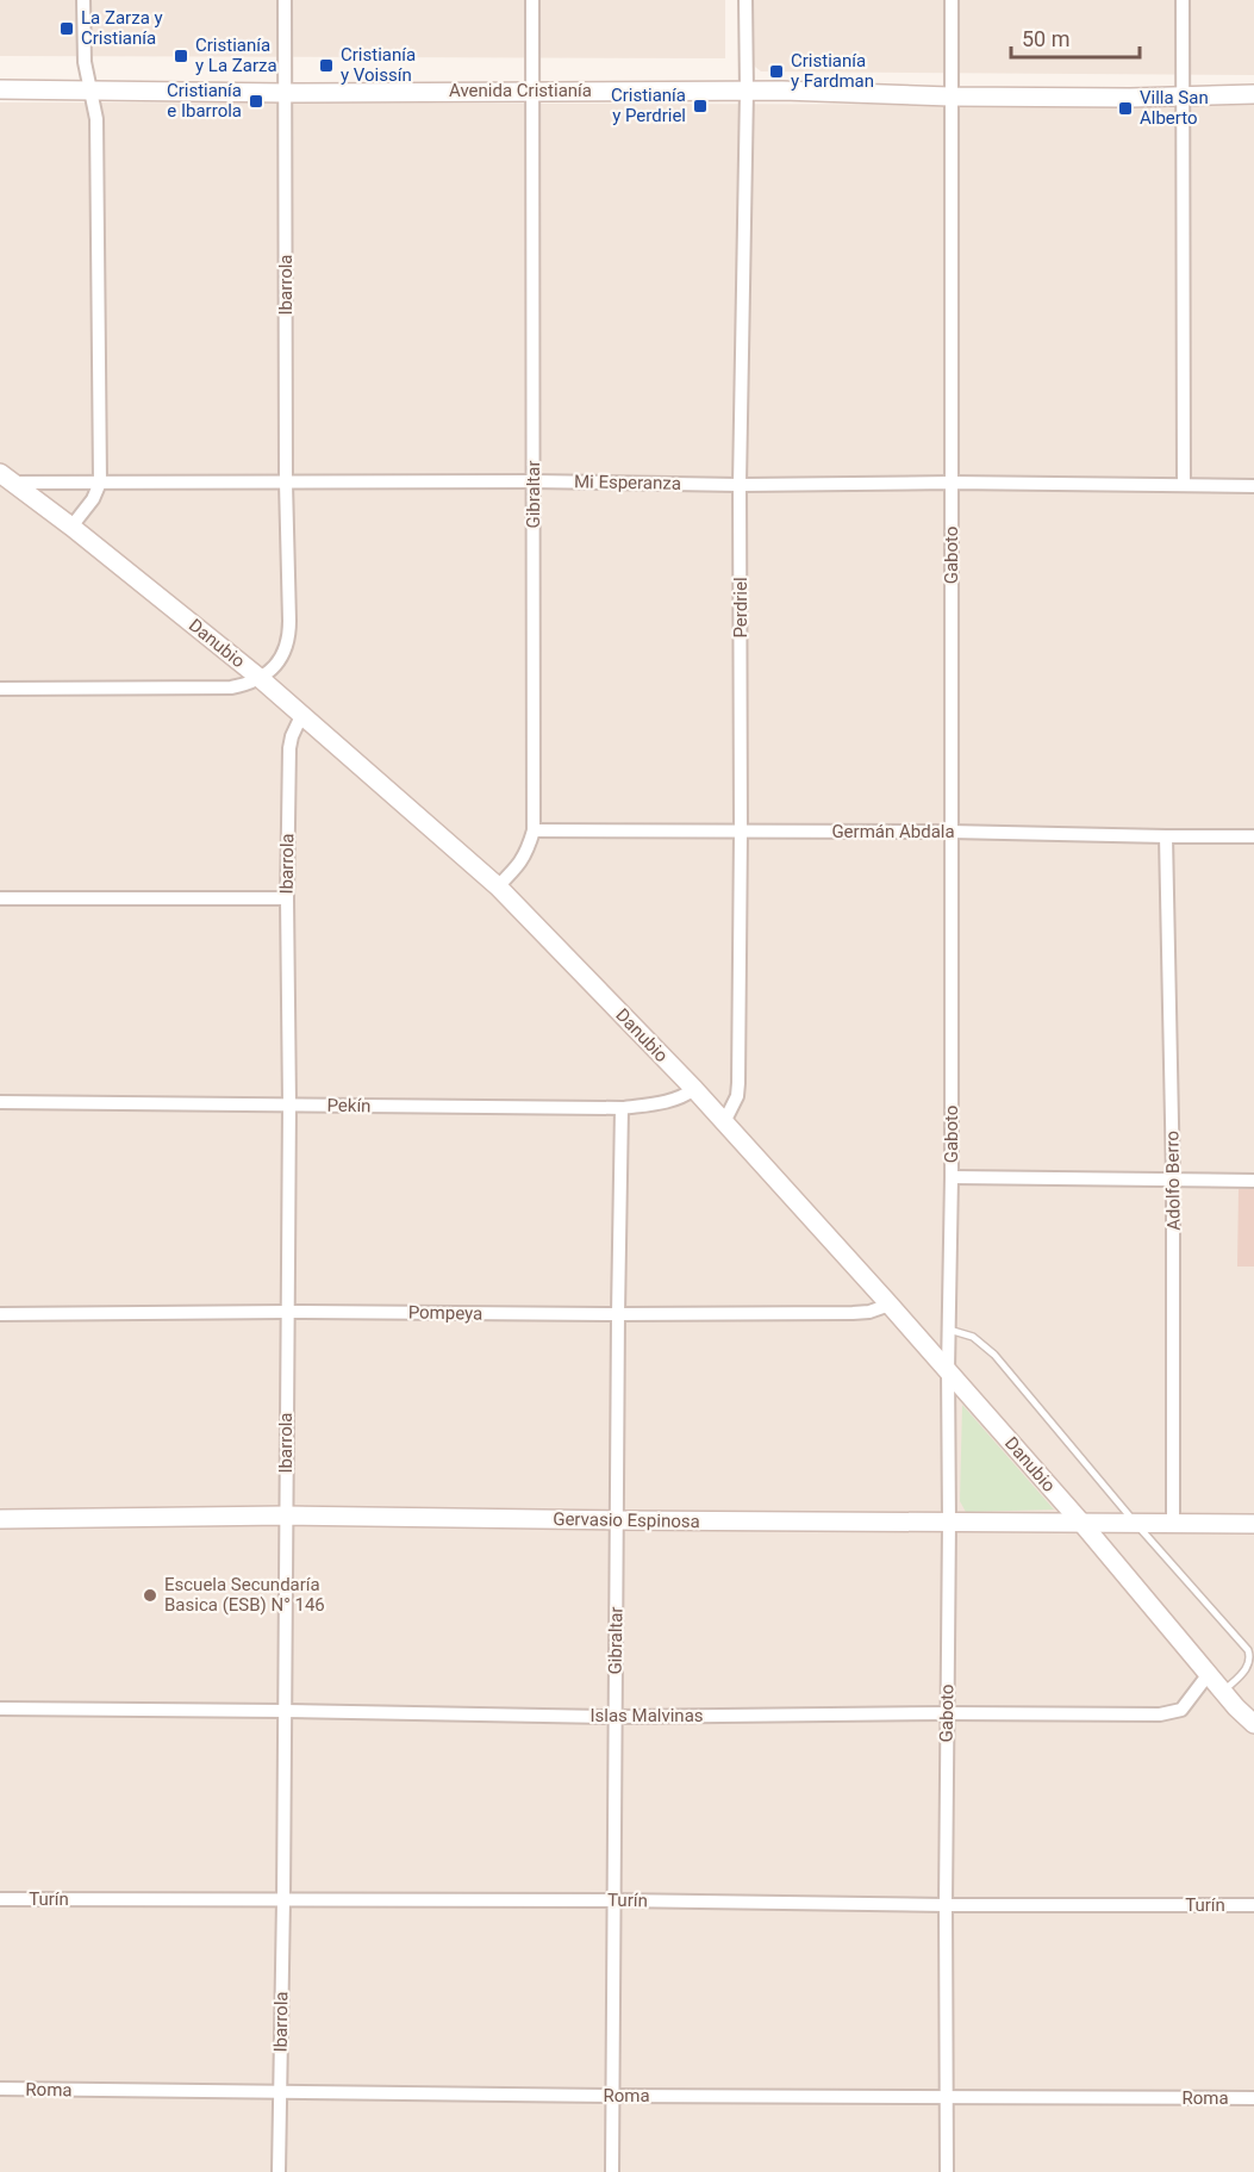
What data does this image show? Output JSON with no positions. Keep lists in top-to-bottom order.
{
  "streets": {
    "street": [
      "Avenida Cristianía",
      "Ibarrola",
      "Mi Esperanza",
      "Gibraltar",
      "Gaboto",
      "Perdriel",
      "Danubio",
      "Germán Abdala",
      "Pekín",
      "Adolfo Berro",
      "Pompeya",
      "Gervasio Espinosa",
      "Islas Malvinas",
      "Turín",
      "Roma"
    ]
  },
  "crossings": [
    ["Avenida Cristianía", "Ibarrola"],
    ["Avenida Cristianía", "Gibraltar"],
    ["Avenida Cristianía", "Gaboto"],
    ["Avenida Cristianía", "Perdriel"],
    ["Ibarrola", "Mi Esperanza"],
    ["Ibarrola", "Danubio"],
    ["Ibarrola", "Pekín"],
    ["Ibarrola", "Pompeya"],
    ["Ibarrola", "Gervasio Espinosa"],
    ["Ibarrola", "Islas Malvinas"],
    ["Ibarrola", "Turín"],
    ["Ibarrola", "Roma"],
    ["Mi Esperanza", "Gibraltar"],
    ["Mi Esperanza", "Gaboto"],
    ["Mi Esperanza", "Perdriel"],
    ["Mi Esperanza", "Danubio"],
    ["Gibraltar", "Danubio"],
    ["Gibraltar", "Germán Abdala"],
    ["Gibraltar", "Pekín"],
    ["Gibraltar", "Pompeya"],
    ["Gibraltar", "Gervasio Espinosa"],
    ["Gibraltar", "Islas Malvinas"],
    ["Gibraltar", "Turín"],
    ["Gibraltar", "Roma"],
    ["Gaboto", "Danubio"],
    ["Gaboto", "Germán Abdala"],
    ["Gaboto", "Gervasio Espinosa"],
    ["Gaboto", "Islas Malvinas"],
    ["Gaboto", "Turín"],
    ["Gaboto", "Roma"],
    ["Perdriel", "Danubio"],
    ["Perdriel", "Germán Abdala"],
    ["Danubio", "Pekín"],
    ["Danubio", "Pompeya"],
    ["Danubio", "Gervasio Espinosa"],
    ["Danubio", "Islas Malvinas"],
    ["Germán Abdala", "Adolfo Berro"],
    ["Adolfo Berro", "Gervasio Espinosa"]
  ],
  "places": {
    "transit": [
      "La Zarza y Cristianía",
      "Cristianía y La Zarza",
      "Cristianía y Voissín",
      "Cristianía y Fardman",
      "Cristianía e Ibarrola",
      "Cristianía y Perdriel",
      "Villa San Alberto"
    ],
    "other": ["Escuela Secundaría Basica (ESB) N° 146"]
  },
  "scale_bar": "50 m"
}
